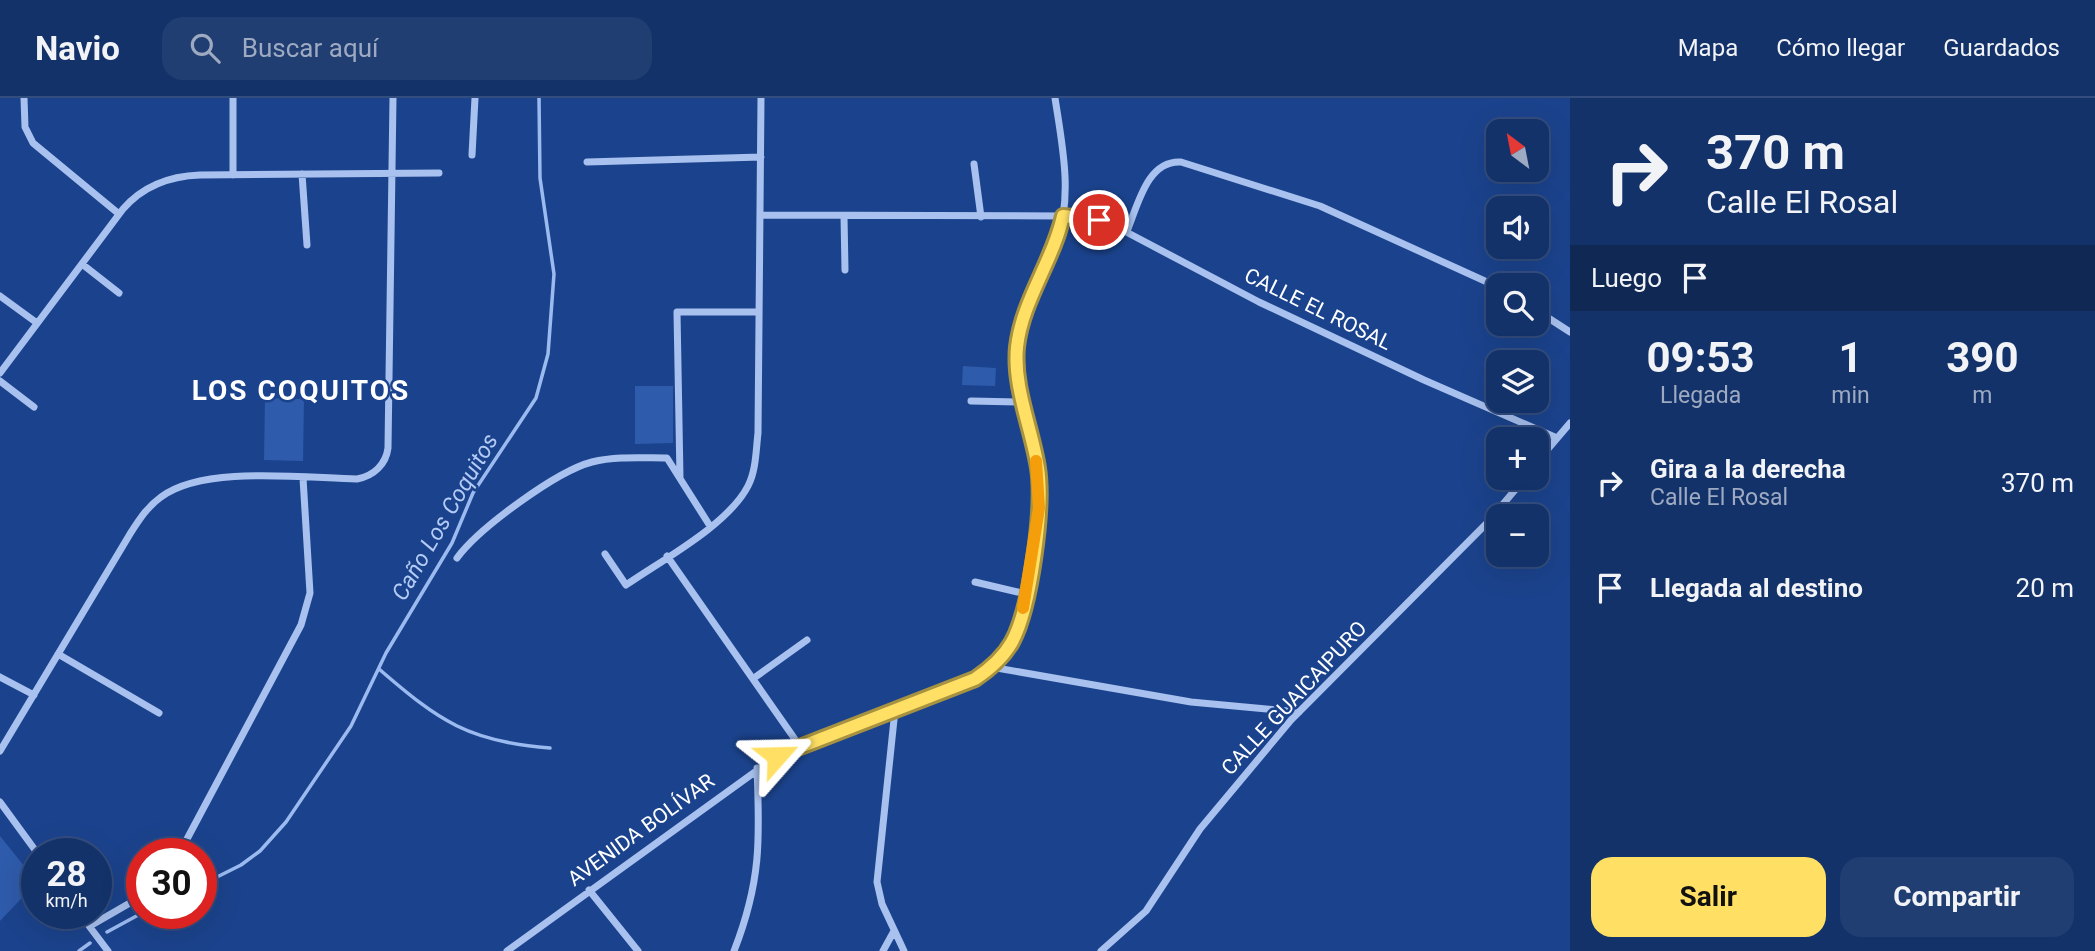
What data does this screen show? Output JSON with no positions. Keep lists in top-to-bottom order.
{
  "streets": {
    "street": ["CALLE EL ROSAL", "CALLE GUAICAIPURO", "AVENIDA BOLÍVAR"]
  },
  "crossings": [
    ["CALLE EL ROSAL", "AVENIDA BOLÍVAR"]
  ],
  "districts": ["LOS COQUITOS"],
  "water": ["Caño Los Coquitos"],
  "north": "top left",
  "page": {
    "header": "Navio",
    "search": "Buscar aquí",
    "nav": ["Mapa", "Cómo llegar", "Guardados"],
    "turn": ["370 m", "Calle El Rosal"],
    "map_buttons": ["+", "−"],
    "then": "Luego",
    "eta": [
      "09:53",
      "Llegada",
      "1",
      "min",
      "390",
      "m"
    ],
    "list": [
      {
        "name": "Gira a la derecha",
        "note": "Calle El Rosal",
        "value": "370 m"
      },
      {
        "name": "Llegada al destino",
        "value": "20 m"
      }
    ],
    "speed": "28 km/h",
    "limit": "30",
    "buttons": ["Salir", "Compartir"]
  }
}
